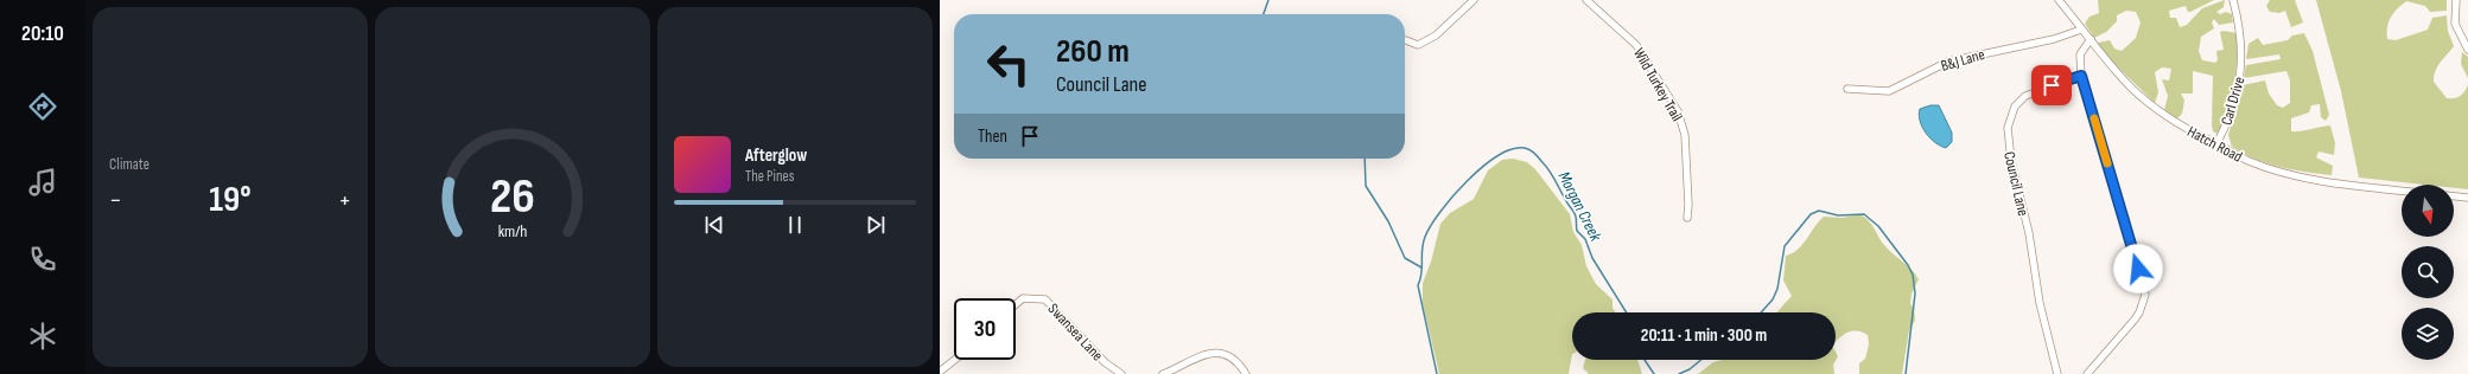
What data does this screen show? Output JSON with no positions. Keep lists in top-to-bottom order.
{
  "streets": {
    "street": [
      "B&J Lane",
      "Wild Turkey Trail",
      "Carl Drive",
      "Hatch Road",
      "Council Lane",
      "Swansea Lane"
    ]
  },
  "crossings": [
    ["B&J Lane", "Hatch Road"],
    ["Carl Drive", "Hatch Road"]
  ],
  "water": ["Morgan Creek"],
  "north": "bottom",
  "page": {
    "tabs": "20:10",
    "tile": "Climate",
    "turn": ["260 m", "Council Lane"],
    "then": "Then",
    "song": ["Afterglow", "The Pines"],
    "heat": ["−", "19°", "+"],
    "limit": "30",
    "trip": "20:11 · 1 min · 300 m",
    "gauge": ["26", "km/h"]
  }
}
